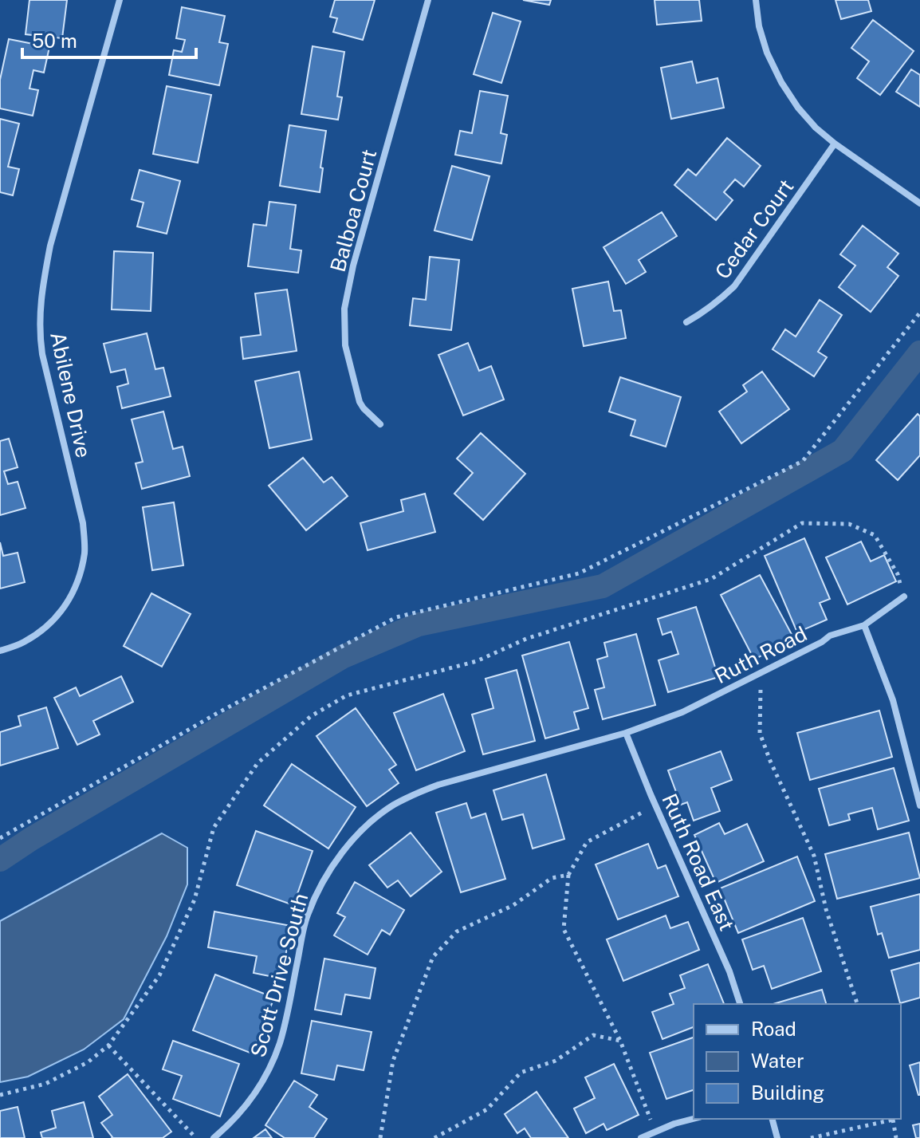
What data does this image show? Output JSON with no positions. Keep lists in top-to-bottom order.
{
  "streets": {
    "street": [
      "Balboa Court",
      "Cedar Court",
      "Abilene Drive",
      "Ruth Road",
      "Ruth Road East",
      "Scott Drive South"
    ]
  },
  "crossings": [
    ["Ruth Road", "Ruth Road East"],
    ["Ruth Road", "Scott Drive South"],
    ["Ruth Road East", "Scott Drive South"]
  ],
  "legend": ["Road", "Water", "Building"],
  "scale_bar": "50 m"
}
